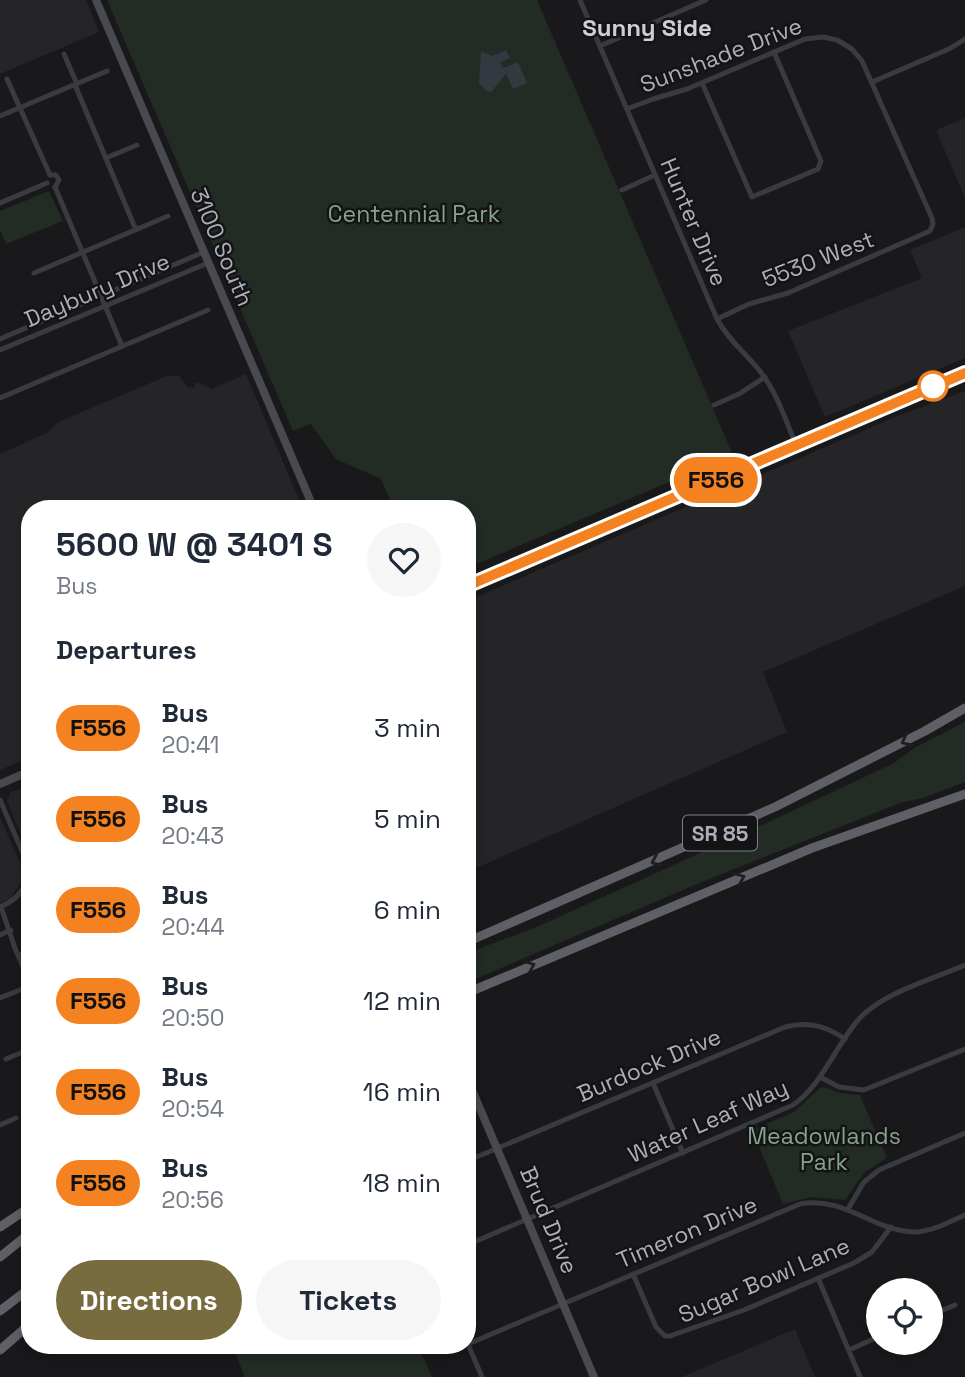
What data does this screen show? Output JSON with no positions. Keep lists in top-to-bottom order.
{
  "streets": {
    "highway": ["SR 85"],
    "main road": ["3100 South", "Brud Drive"],
    "street": [
      "Sunshade Drive",
      "Hunter Drive",
      "5530 West",
      "Daybury Drive",
      "Burdock Drive",
      "Water Leaf Way",
      "Timeron Drive",
      "Sugar Bowl Lane"
    ]
  },
  "crossings": [
    ["Sunshade Drive", "Hunter Drive"],
    ["Sunshade Drive", "5530 West"],
    ["Hunter Drive", "5530 West"],
    ["3100 South", "Daybury Drive"],
    ["Burdock Drive", "Water Leaf Way"],
    ["Burdock Drive", "Brud Drive"],
    ["Water Leaf Way", "Brud Drive"],
    ["Brud Drive", "Timeron Drive"],
    ["Timeron Drive", "Sugar Bowl Lane"]
  ],
  "districts": ["Sunny Side"],
  "parks": ["Centennial Park", "Meadowlands Park"],
  "lines": ["bus line F556"],
  "page": {
    "on_map": "F556",
    "heading": [
      ["5600 W @ 3401 S", "Bus"],
      "Departures"
    ],
    "list": [
      {
        "mark": "F556",
        "name": "Bus",
        "note": "20:41",
        "value": "3 min"
      },
      {
        "mark": "F556",
        "name": "Bus",
        "note": "20:43",
        "value": "5 min"
      },
      {
        "mark": "F556",
        "name": "Bus",
        "note": "20:44",
        "value": "6 min"
      },
      {
        "mark": "F556",
        "name": "Bus",
        "note": "20:50",
        "value": "12 min"
      },
      {
        "mark": "F556",
        "name": "Bus",
        "note": "20:54",
        "value": "16 min"
      },
      {
        "mark": "F556",
        "name": "Bus",
        "note": "20:56",
        "value": "18 min"
      }
    ],
    "buttons": ["Directions", "Tickets"]
  }
}
